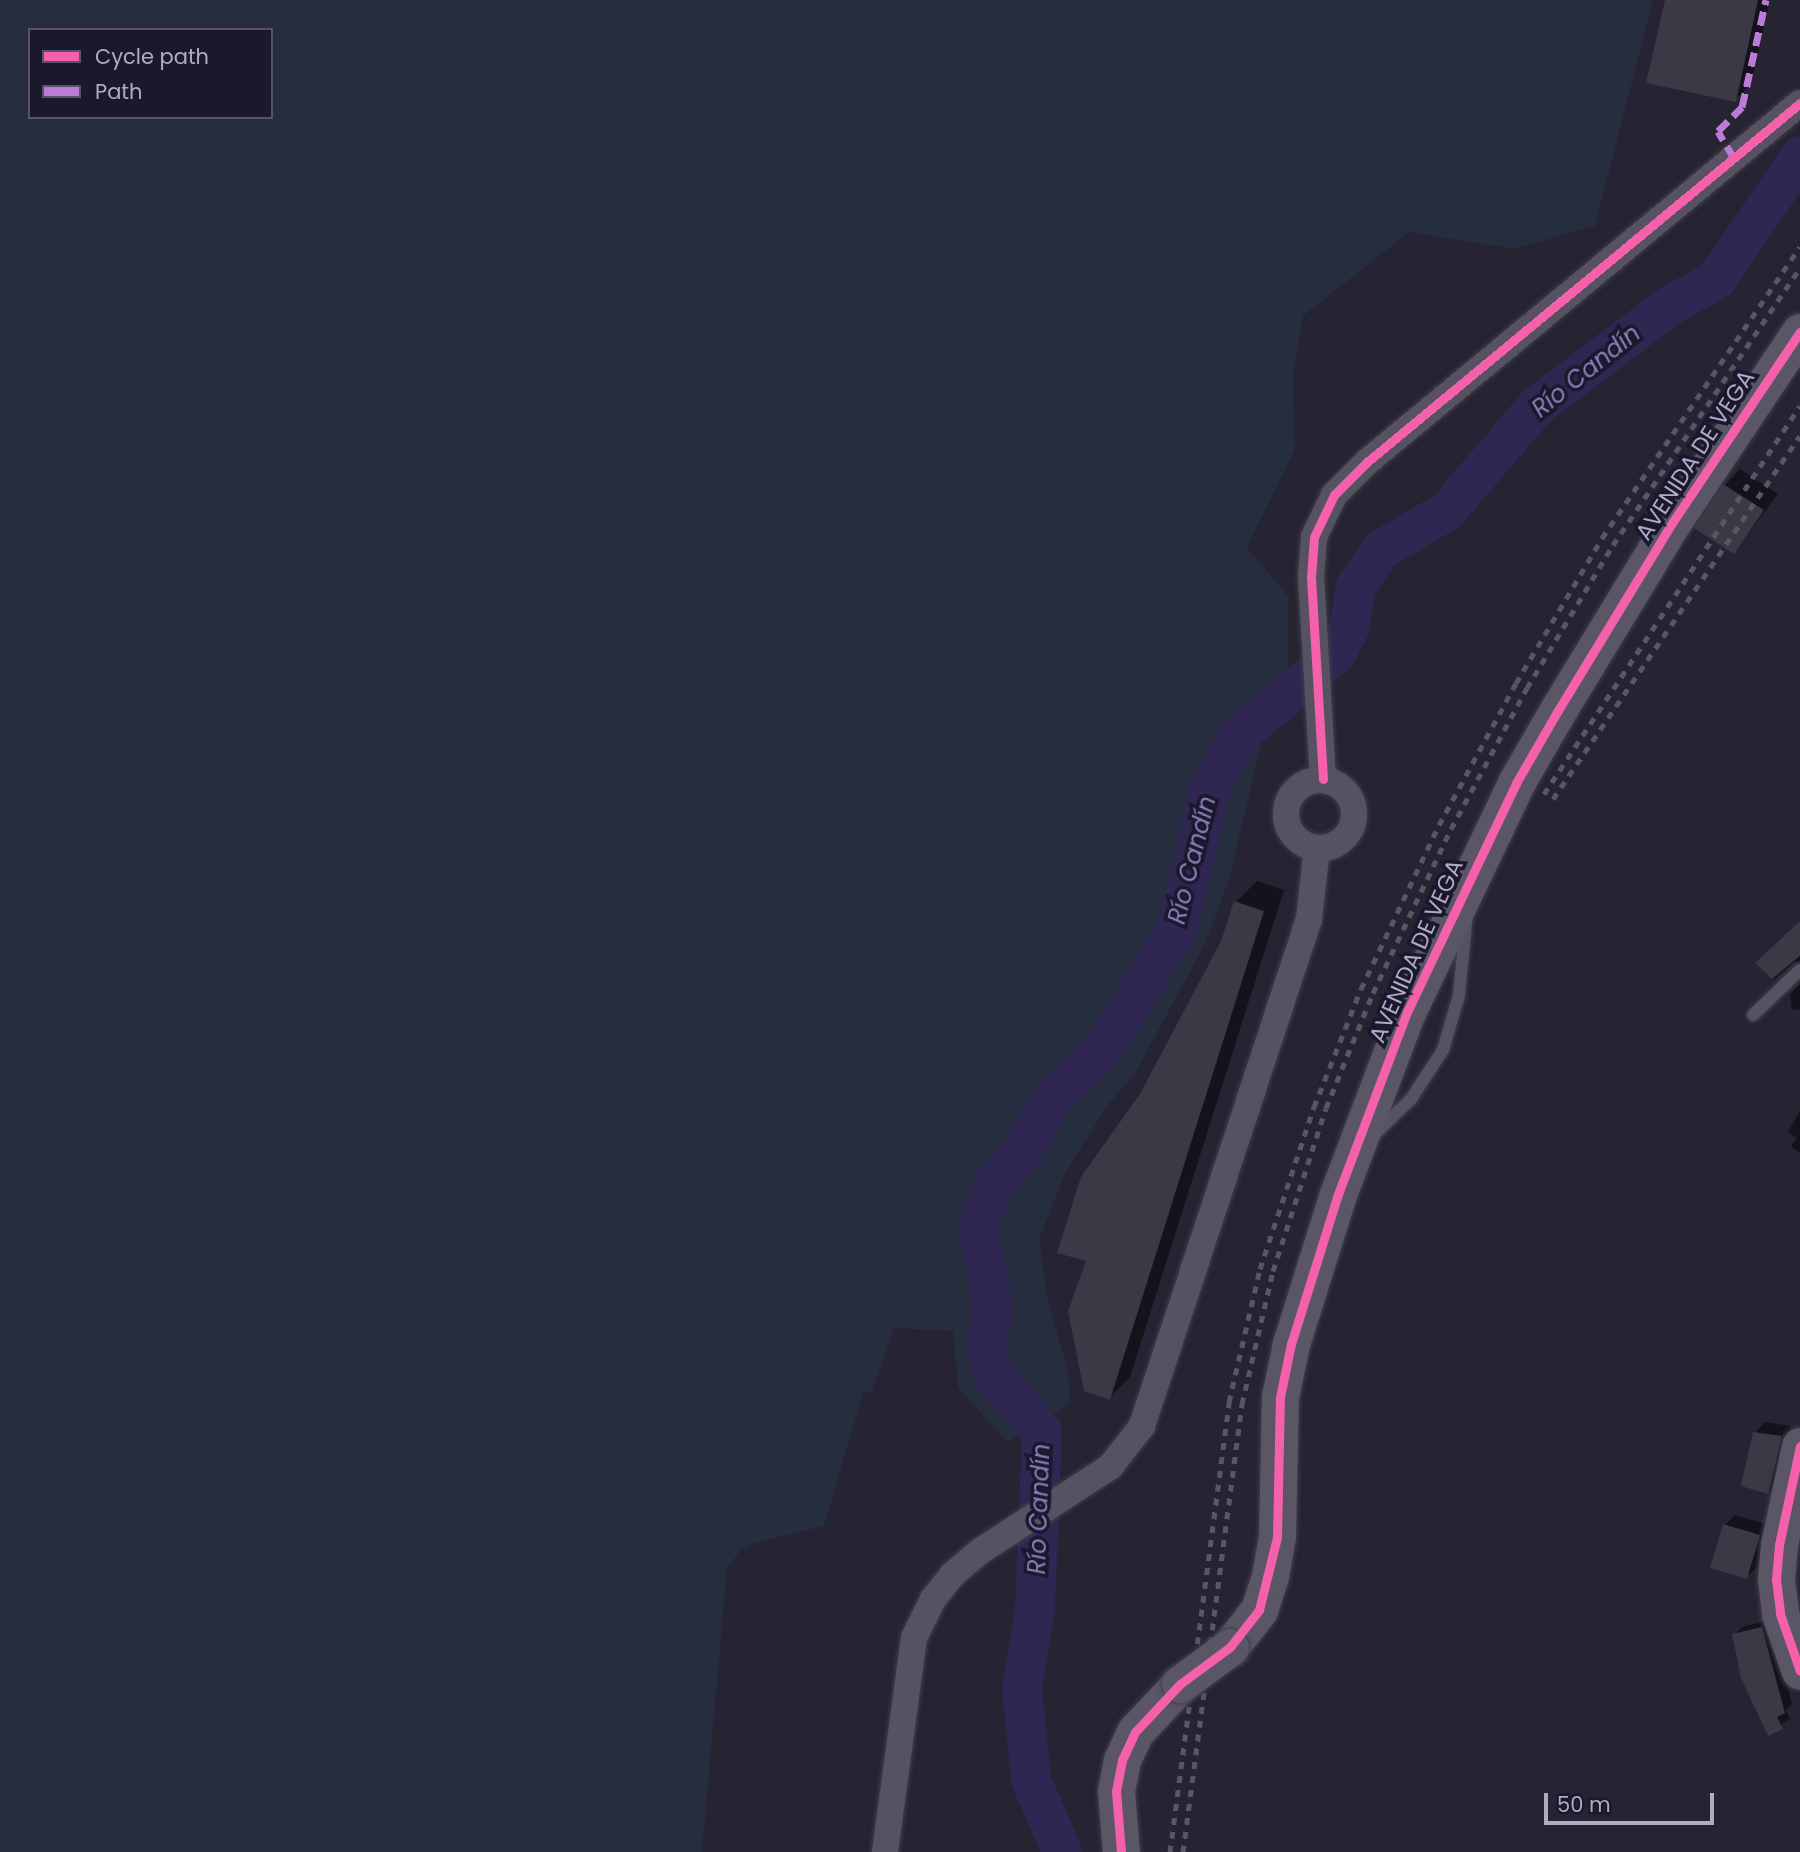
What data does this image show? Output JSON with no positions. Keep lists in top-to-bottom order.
{
  "streets": {
    "street": ["AVENIDA DE VEGA"]
  },
  "water": ["Río Candín"],
  "legend": ["Cycle path", "Path"],
  "scale_bar": "50 m"
}
